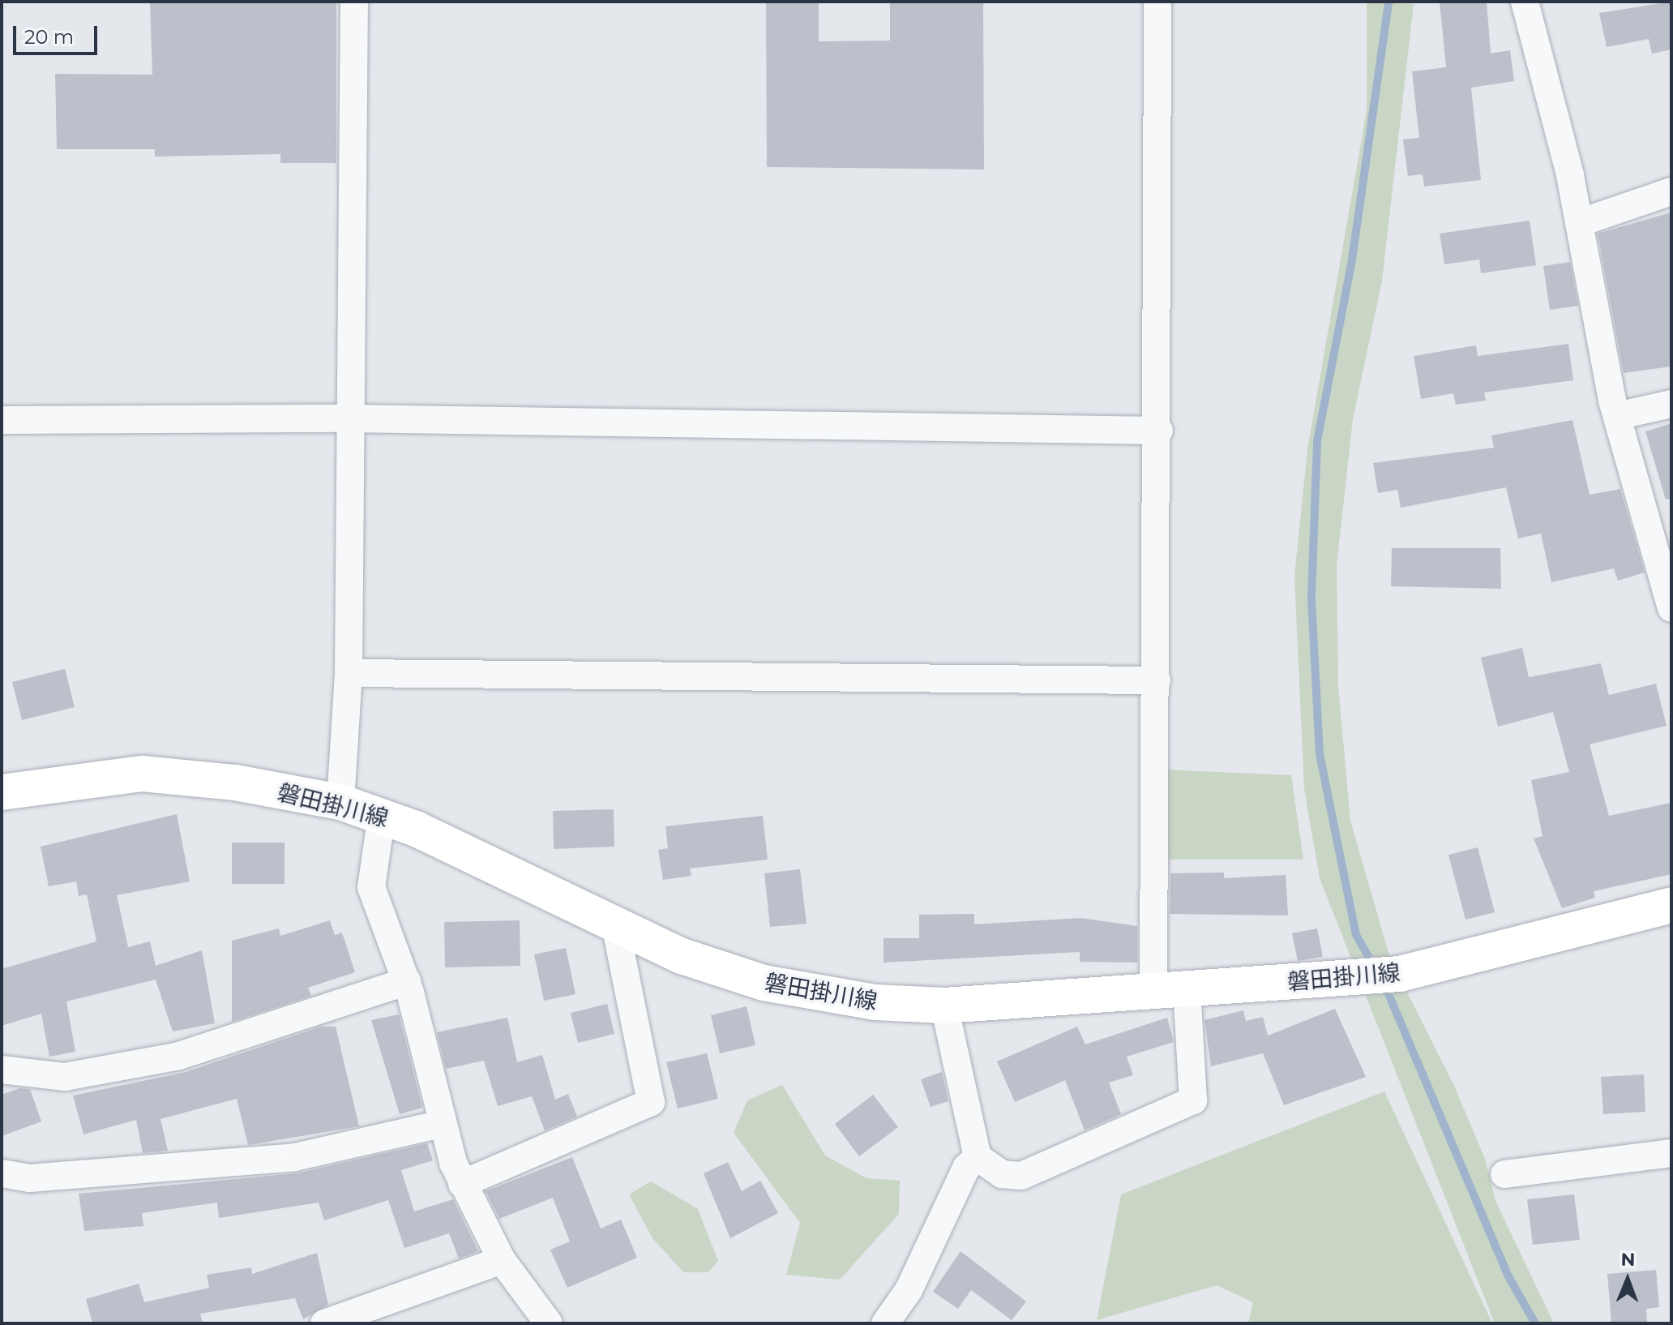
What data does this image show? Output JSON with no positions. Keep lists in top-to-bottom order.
{
  "streets": {
    "main road": ["磐田掛川線"]
  },
  "scale_bar": "20 m",
  "north": "top"
}
